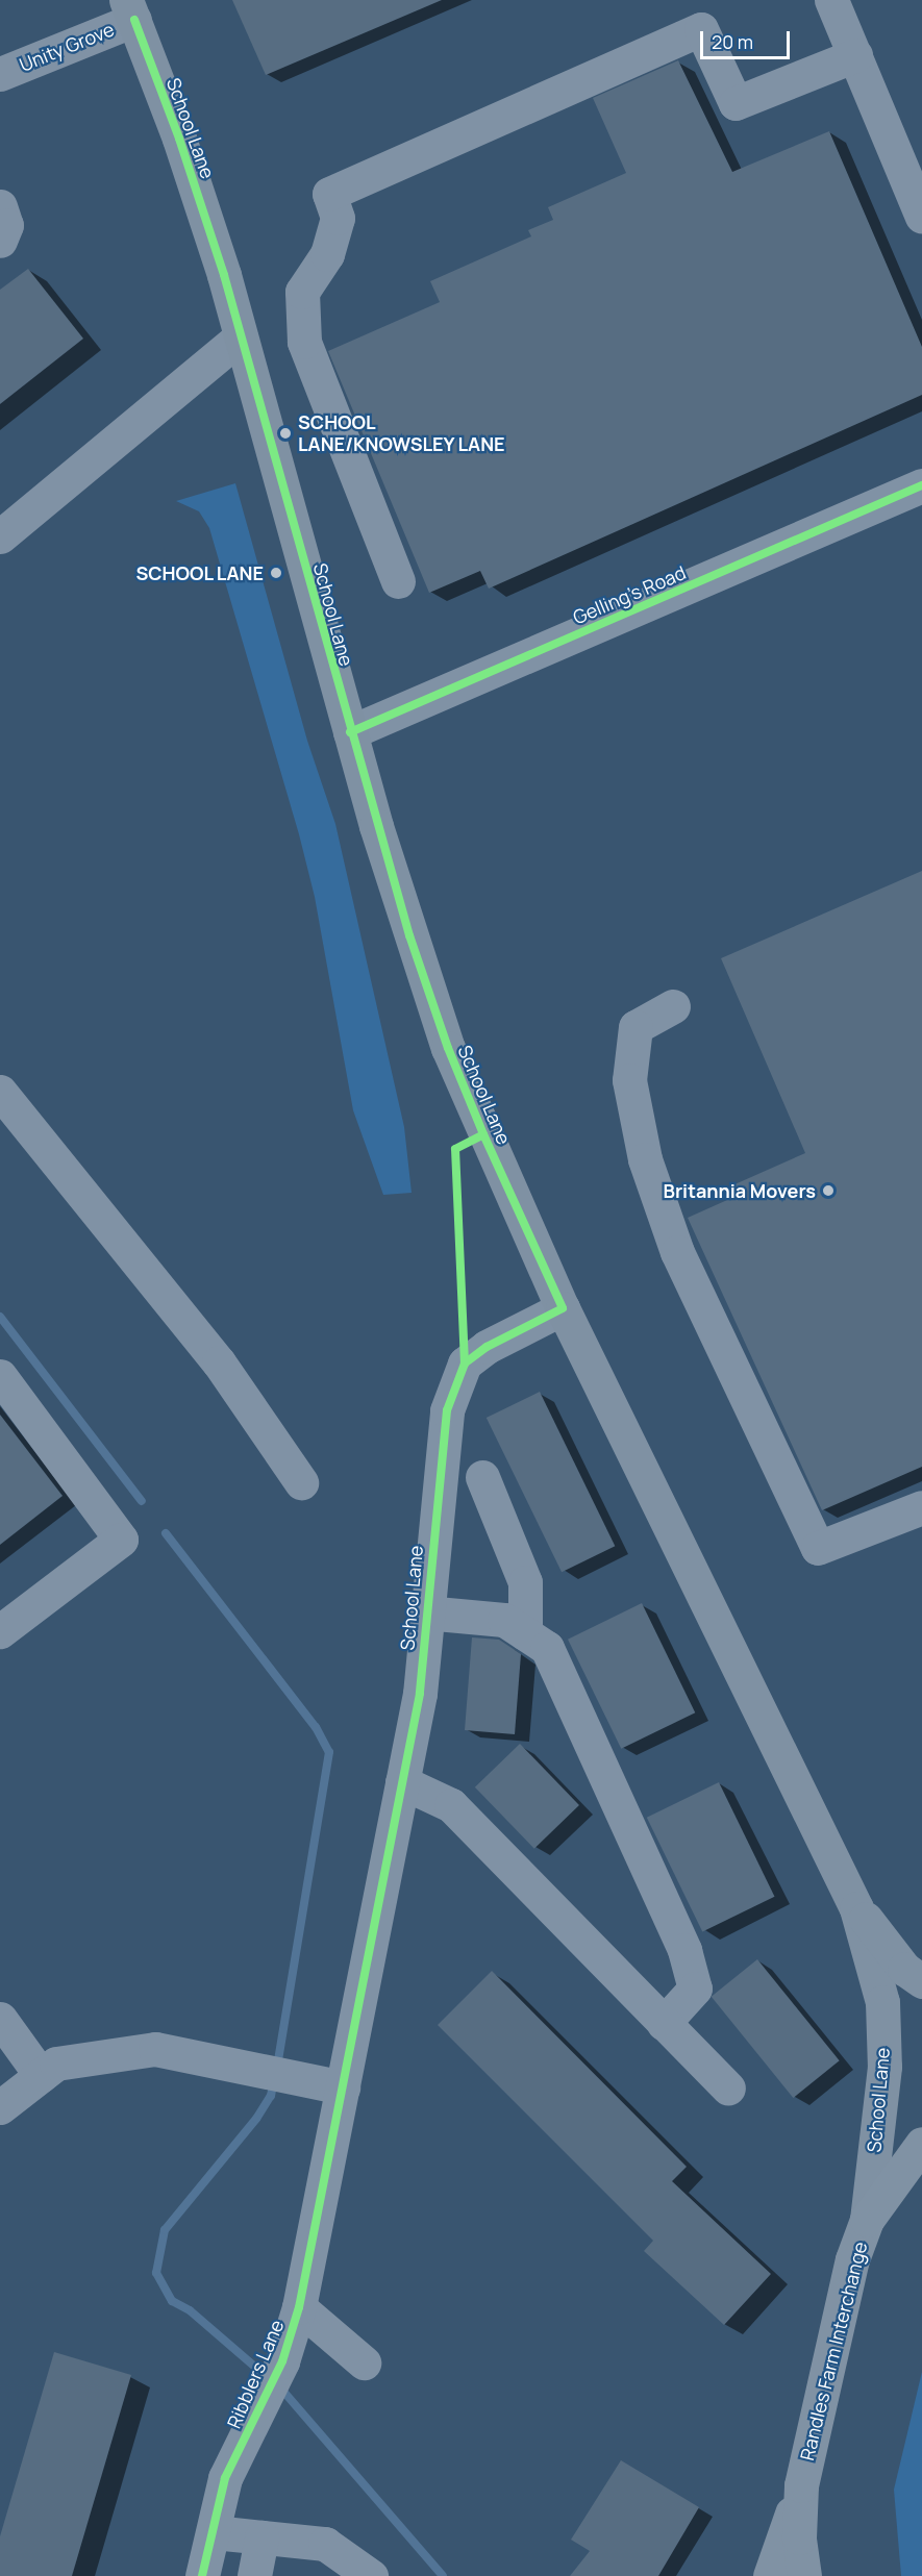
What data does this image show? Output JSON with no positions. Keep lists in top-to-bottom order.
{
  "streets": {
    "highway": ["Randles Farm Interchange"],
    "main road": ["School Lane"],
    "street": ["Unity Grove", "Gelling's Road", "Ribblers Lane"]
  },
  "crossings": [
    ["Unity Grove", "School Lane"],
    ["School Lane", "Gelling's Road"],
    ["School Lane", "Randles Farm Interchange"],
    ["School Lane", "Ribblers Lane"]
  ],
  "places": ["SCHOOL LANE/KNOWSLEY LANE", "SCHOOL LANE", "Britannia Movers"],
  "scale_bar": "20 m"
}
